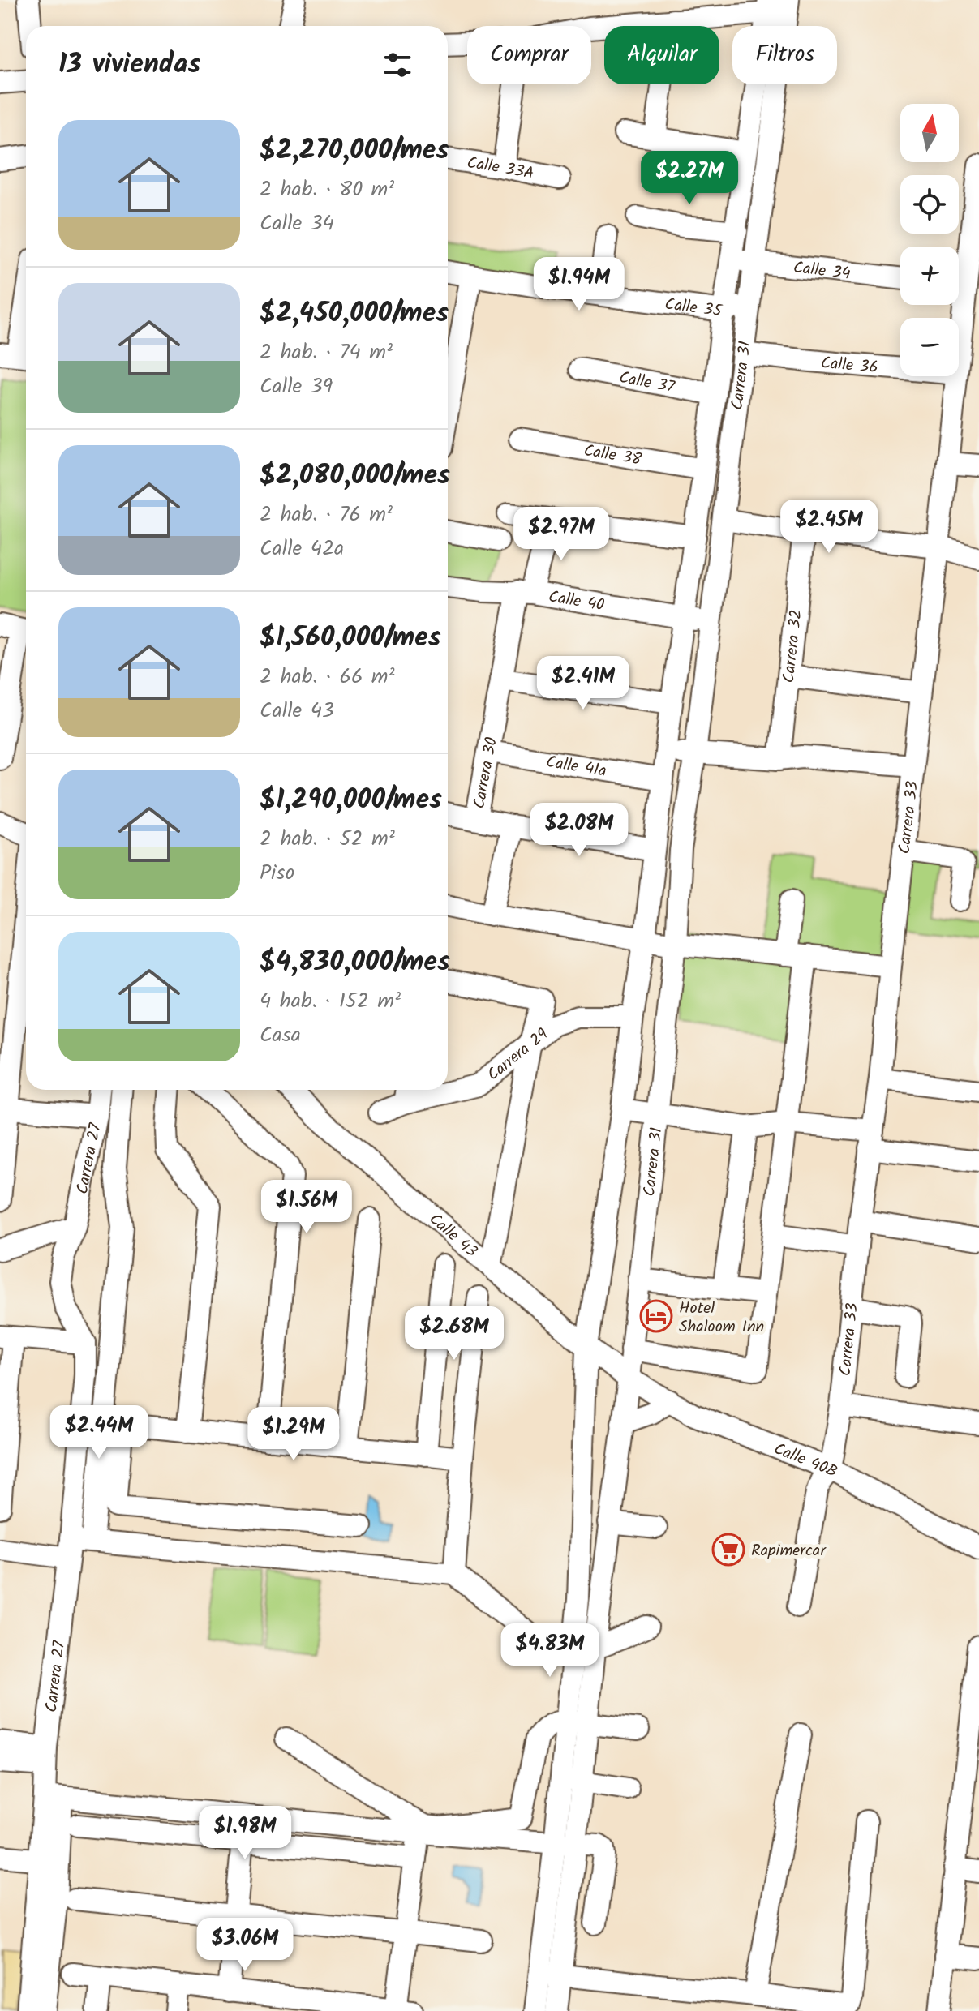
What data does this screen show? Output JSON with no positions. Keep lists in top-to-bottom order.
{
  "streets": {
    "street": [
      "Calle 33A",
      "Calle 34",
      "Calle 35",
      "Calle 36",
      "Carrera 31",
      "Calle 37",
      "Calle 38",
      "Calle 40",
      "Carrera 32",
      "Calle 41a",
      "Carrera 30",
      "Carrera 33",
      "Carrera 29",
      "Carrera 27",
      "Calle 43",
      "Calle 40B"
    ]
  },
  "crossings": [
    ["Calle 34", "Carrera 31"],
    ["Calle 35", "Carrera 31"],
    ["Calle 36", "Carrera 31"],
    ["Carrera 31", "Calle 37"],
    ["Carrera 31", "Calle 38"],
    ["Carrera 31", "Calle 40"],
    ["Carrera 31", "Calle 41a"],
    ["Carrera 31", "Carrera 30"],
    ["Carrera 31", "Carrera 29"],
    ["Carrera 31", "Calle 43"],
    ["Carrera 31", "Calle 40B"],
    ["Calle 40", "Carrera 30"],
    ["Calle 41a", "Carrera 30"],
    ["Carrera 33", "Calle 40B"],
    ["Calle 43", "Calle 40B"]
  ],
  "places": {
    "hotel": ["Hotel Shaloom Inn"],
    "supermarket": ["Rapimercar"]
  },
  "north": "top",
  "page": {
    "chip": ["Comprar", "Alquilar", "Filtros"],
    "heading": "13 viviendas",
    "map_buttons": ["+", "−"],
    "list": [
      {
        "name": "$2,270,000/mes",
        "note": "2 hab. · 80 m² · Calle 34"
      },
      {
        "name": "$2,450,000/mes",
        "note": "2 hab. · 74 m² · Calle 39"
      },
      {
        "name": "$2,080,000/mes",
        "note": "2 hab. · 76 m² · Calle 42a"
      },
      {
        "name": "$1,560,000/mes",
        "note": "2 hab. · 66 m² · Calle 43"
      },
      {
        "name": "$1,290,000/mes",
        "note": "2 hab. · 52 m² · Piso"
      },
      {
        "name": "$4,830,000/mes",
        "note": "4 hab. · 152 m² · Casa"
      }
    ],
    "price": [
      "$2.27M",
      "$1.94M",
      "$2.45M",
      "$2.97M",
      "$2.41M",
      "$2.08M",
      "$1.56M",
      "$2.68M",
      "$2.44M",
      "$1.29M",
      "$4.83M",
      "$1.98M",
      "$3.06M"
    ]
  }
}
